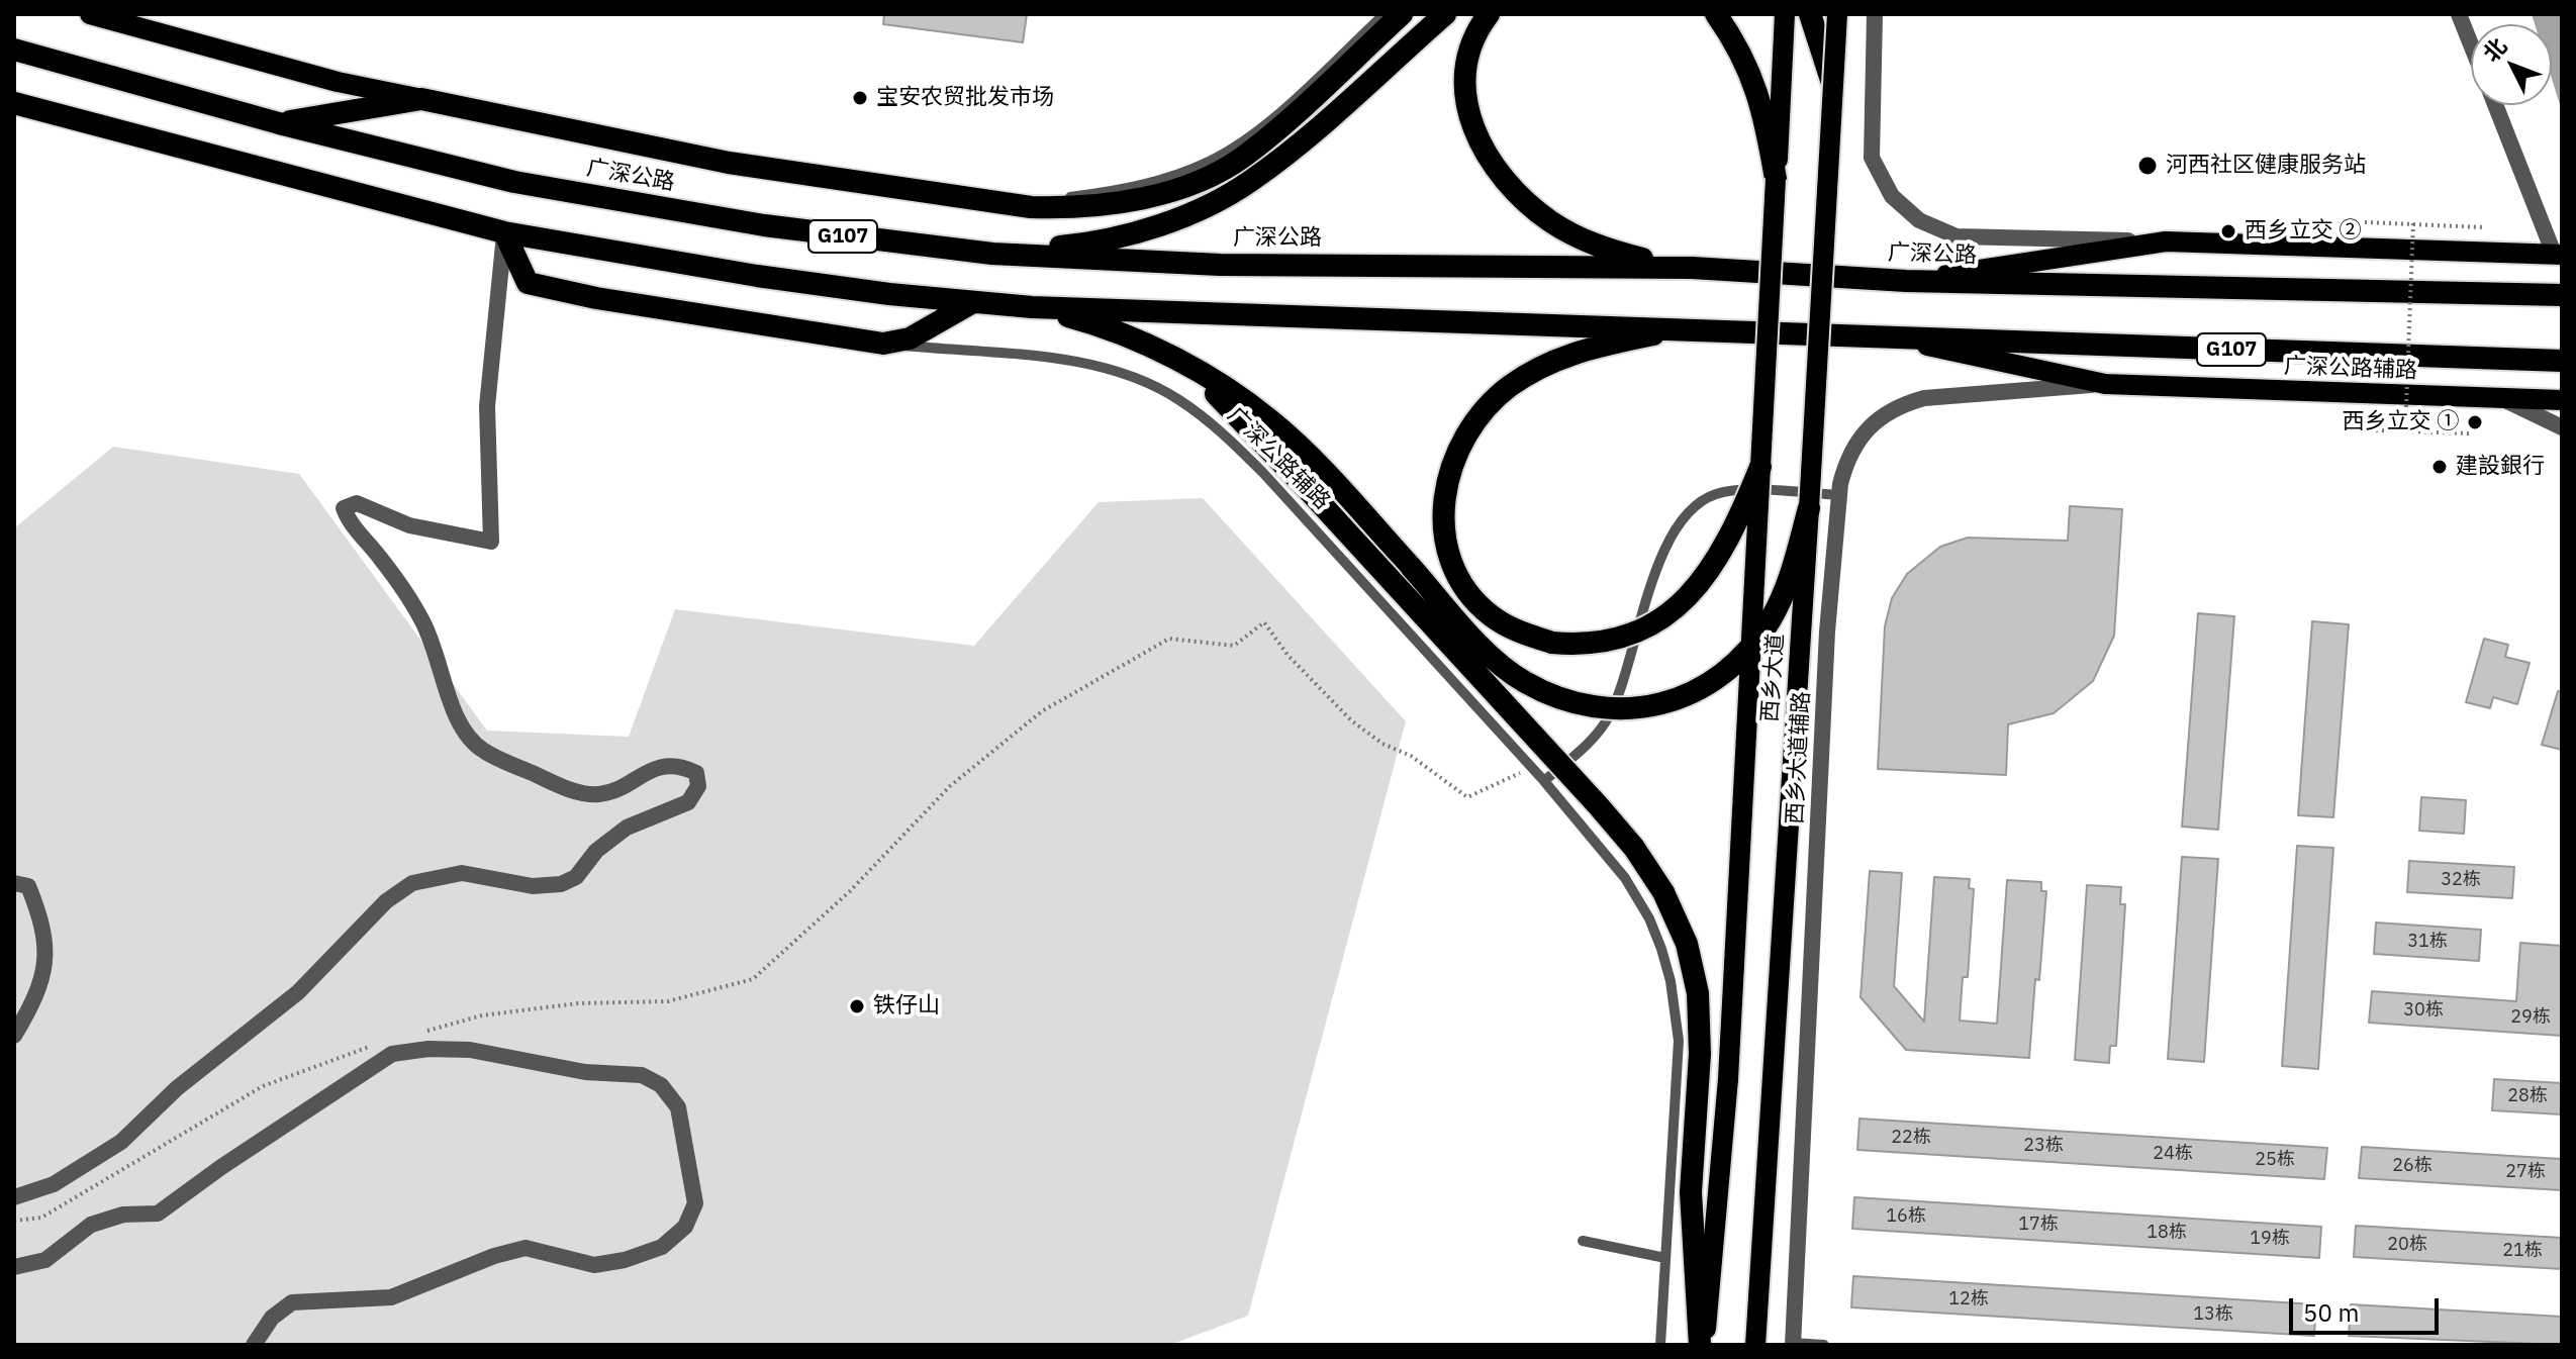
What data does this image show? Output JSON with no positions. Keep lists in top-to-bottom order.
{
  "streets": {
    "highway": ["广深公路", "G107"],
    "main road": ["广深公路辅路", "西乡大道"],
    "street": ["西乡大道辅路"]
  },
  "crossings": [
    ["G107", "广深公路辅路"],
    ["广深公路辅路", "西乡大道辅路"]
  ],
  "places": [
    "宝安农贸批发市场",
    "河西社区健康服务站",
    "西乡立交 ②",
    "西乡立交 ①",
    "建設銀行",
    "铁仔山"
  ],
  "house_numbers": [
    "32栋",
    "31栋",
    "30栋",
    "29栋",
    "28栋",
    "22栋",
    "23栋",
    "24栋",
    "25栋",
    "26栋",
    "27栋",
    "16栋",
    "17栋",
    "18栋",
    "19栋",
    "20栋",
    "21栋",
    "12栋",
    "13栋"
  ],
  "scale_bar": "50 m",
  "north": "top left"
}
